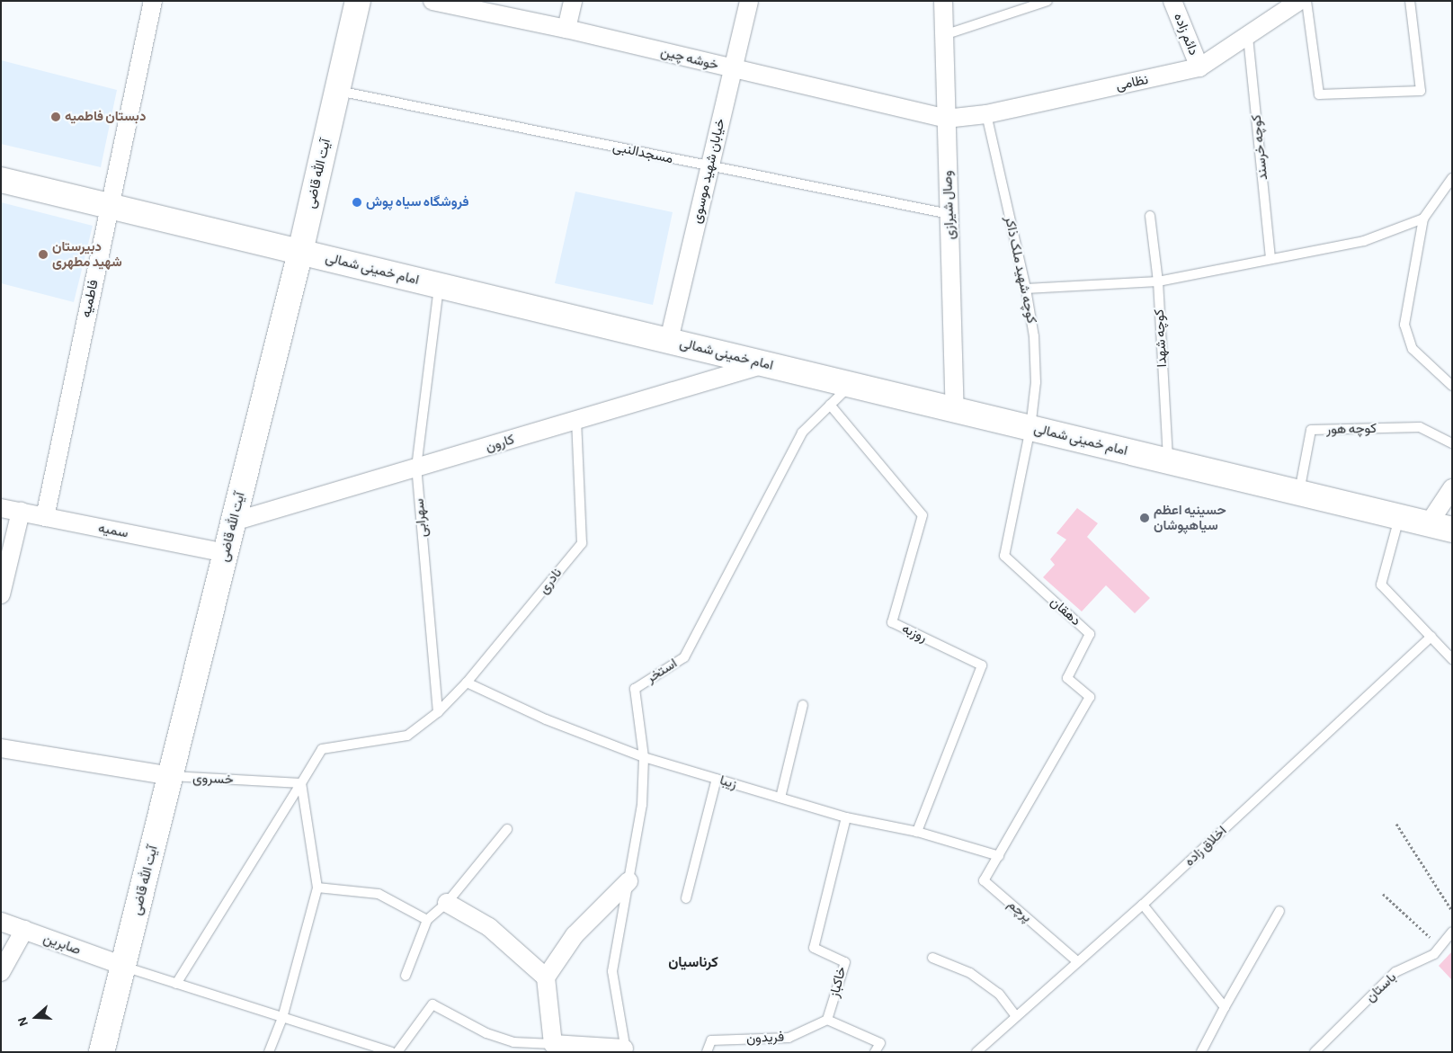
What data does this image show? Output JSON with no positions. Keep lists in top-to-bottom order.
{
  "streets": {
    "main road": ["آیت الله قاضی", "امام خمینی شمالی"],
    "street": [
      "دائم زاده",
      "خوشه چین",
      "نظامی",
      "خیابان شهید موسوی",
      "وصال شیرازی",
      "فاطمیه",
      "کارون",
      "سمیه",
      "خسروی",
      "صابرین"
    ],
    "lane": [
      "کوچه خرسند",
      "مسجدالنبی",
      "کوچه شهید ملک ذاکر",
      "کوچه شهدا",
      "کوچه هور",
      "سهرابی",
      "نادری",
      "دهقان",
      "روزبه",
      "استخر",
      "زیبا",
      "اخلاق زاده",
      "پرچم",
      "خاکباز",
      "باستان",
      "فریدون"
    ]
  },
  "crossings": [
    ["دائم زاده", "نظامی"],
    ["خوشه چین", "نظامی"],
    ["خوشه چین", "خیابان شهید موسوی"],
    ["خوشه چین", "وصال شیرازی"],
    ["نظامی", "کوچه خرسند"],
    ["نظامی", "وصال شیرازی"],
    ["نظامی", "کوچه شهید ملک ذاکر"],
    ["مسجدالنبی", "خیابان شهید موسوی"],
    ["مسجدالنبی", "آیت الله قاضی"],
    ["مسجدالنبی", "وصال شیرازی"],
    ["خیابان شهید موسوی", "امام خمینی شمالی"],
    ["آیت الله قاضی", "امام خمینی شمالی"],
    ["آیت الله قاضی", "کارون"],
    ["آیت الله قاضی", "سمیه"],
    ["آیت الله قاضی", "خسروی"],
    ["آیت الله قاضی", "صابرین"],
    ["وصال شیرازی", "امام خمینی شمالی"],
    ["امام خمینی شمالی", "کوچه شهید ملک ذاکر"],
    ["امام خمینی شمالی", "فاطمیه"],
    ["امام خمینی شمالی", "کوچه شهدا"],
    ["امام خمینی شمالی", "کوچه هور"],
    ["امام خمینی شمالی", "کارون"],
    ["امام خمینی شمالی", "سهرابی"],
    ["امام خمینی شمالی", "دهقان"],
    ["امام خمینی شمالی", "استخر"],
    ["کوچه شهید ملک ذاکر", "دهقان"],
    ["فاطمیه", "سمیه"],
    ["کارون", "سهرابی"],
    ["کارون", "نادری"],
    ["سهرابی", "نادری"],
    ["نادری", "زیبا"],
    ["دهقان", "زیبا"],
    ["دهقان", "پرچم"],
    ["روزبه", "استخر"],
    ["روزبه", "زیبا"],
    ["استخر", "زیبا"],
    ["زیبا", "پرچم"],
    ["زیبا", "خاکباز"],
    ["اخلاق زاده", "پرچم"],
    ["خاکباز", "فریدون"]
  ],
  "districts": ["کرناسیان"],
  "places": [
    "دبستان فاطمیه",
    "فروشگاه سیاه پوش",
    "دبیرستان شهید مطهری",
    "حسینیه اعظم سیاهپوشان"
  ],
  "north": "left"
}
